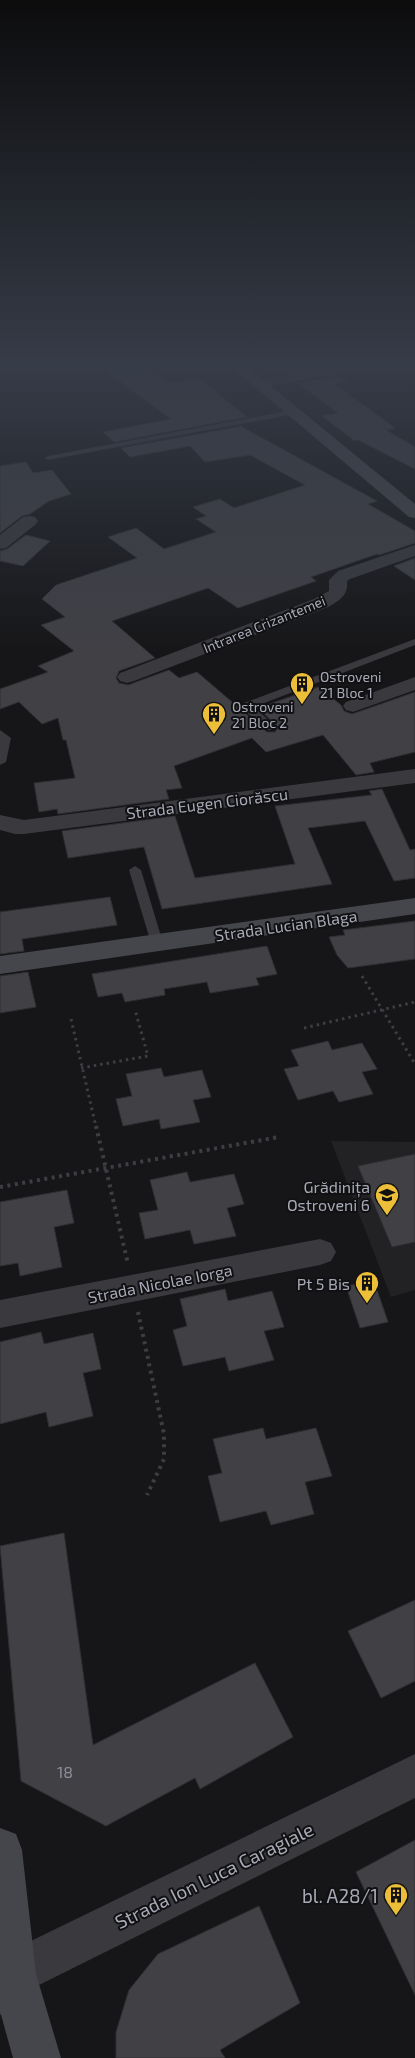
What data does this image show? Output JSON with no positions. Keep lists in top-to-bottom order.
{
  "streets": {
    "street": [
      "Intrarea Crizantemei",
      "Strada Eugen Ciorăscu",
      "Strada Lucian Blaga",
      "Strada Nicolae Iorga",
      "Strada Ion Luca Caragiale"
    ]
  },
  "places": {
    "building": [
      "Ostroveni 21 Bloc 1",
      "Ostroveni 21 Bloc 2",
      "Pt 5 Bis",
      "bl. A28/1"
    ],
    "school or university": ["Grădinița Ostroveni 6"]
  },
  "house_numbers": ["18"]
}
